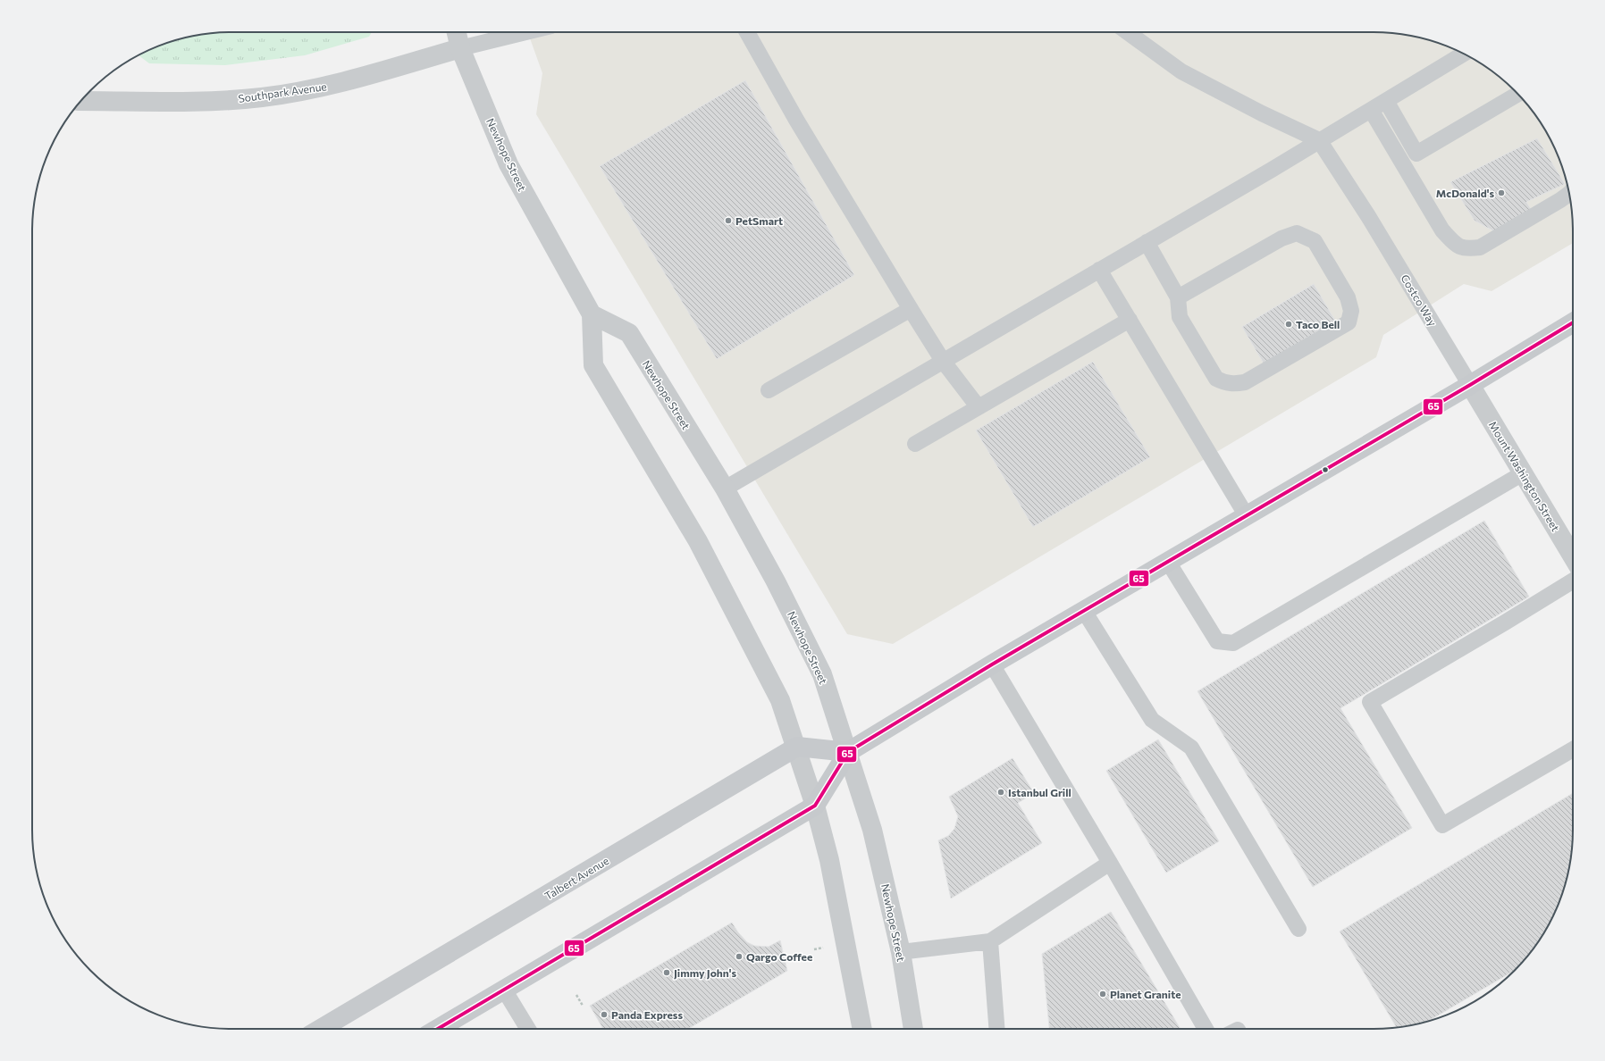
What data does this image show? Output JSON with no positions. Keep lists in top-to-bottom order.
{
  "streets": {
    "main road": ["Talbert Avenue"],
    "street": ["Southpark Avenue", "Newhope Street", "Mount Washington Street"],
    "lane": ["Costco Way"]
  },
  "crossings": [
    ["Southpark Avenue", "Newhope Street"],
    ["Newhope Street", "Talbert Avenue"],
    ["Costco Way", "Mount Washington Street"]
  ],
  "places": [
    "McDonald's",
    "PetSmart",
    "Taco Bell",
    "Istanbul Grill",
    "Qargo Coffee",
    "Jimmy John's",
    "Planet Granite",
    "Panda Express"
  ],
  "lines": ["transit line 65"]
}
